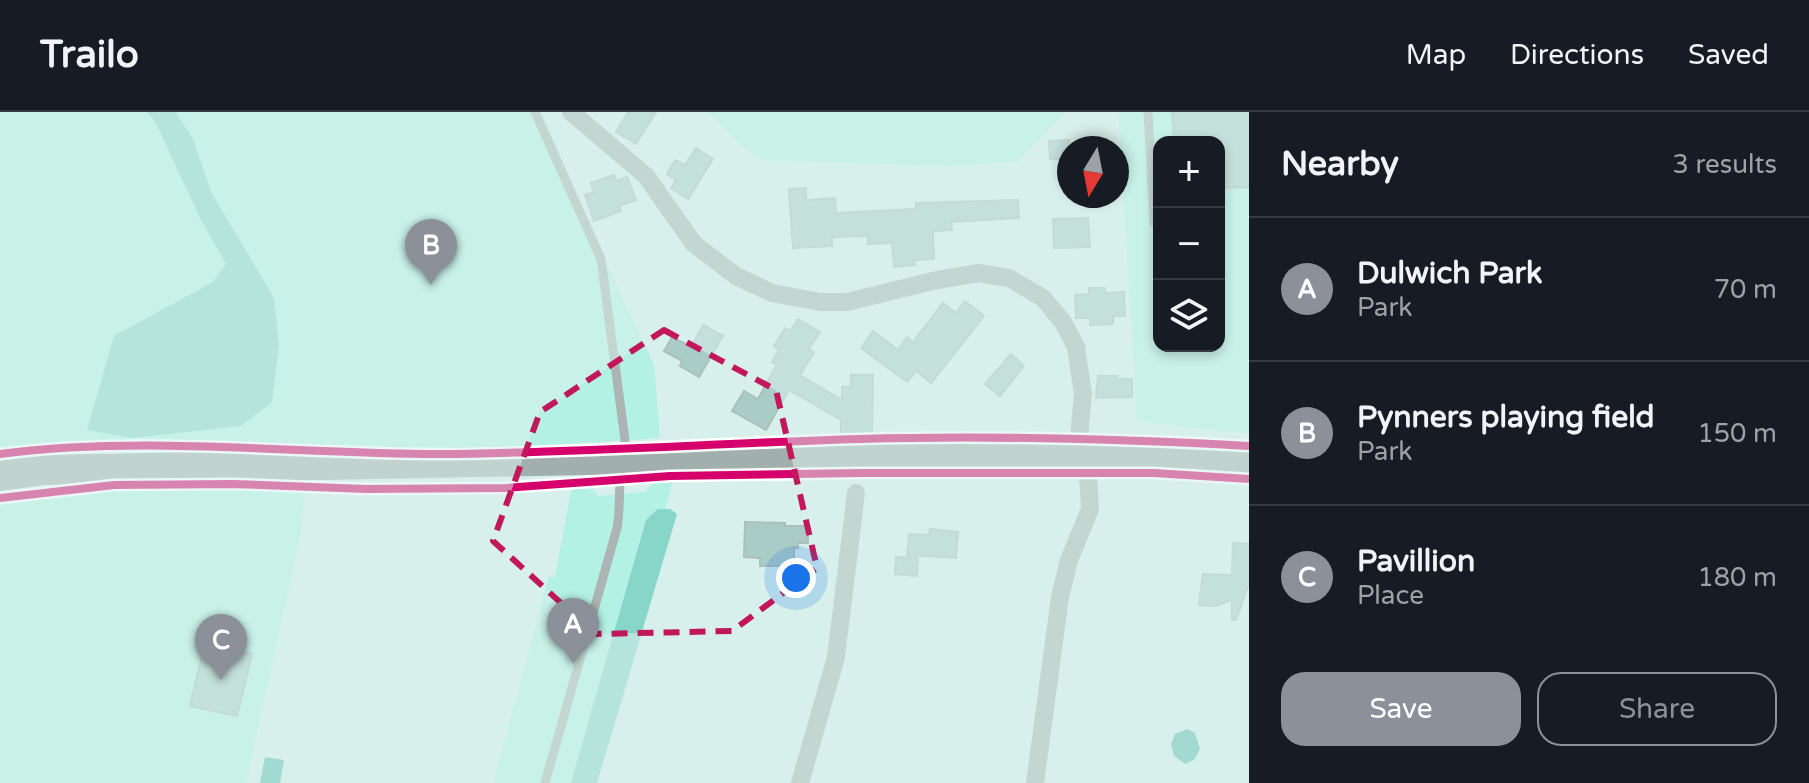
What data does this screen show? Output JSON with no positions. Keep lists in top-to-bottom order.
{
  "north": "bottom",
  "page": {
    "header": "Trailo",
    "nav": ["Map", "Directions", "Saved"],
    "heading": ["Nearby", "3 results"],
    "map_buttons": ["+", "−"],
    "list": [
      {
        "mark": "A",
        "name": "Dulwich Park",
        "note": "Park",
        "value": "70 m"
      },
      {
        "mark": "B",
        "name": "Pynners playing field",
        "note": "Park",
        "value": "150 m"
      },
      {
        "mark": "C",
        "name": "Pavillion",
        "note": "Place",
        "value": "180 m"
      }
    ],
    "pins": ["B", "A", "C"],
    "buttons": ["Save", "Share"]
  }
}
